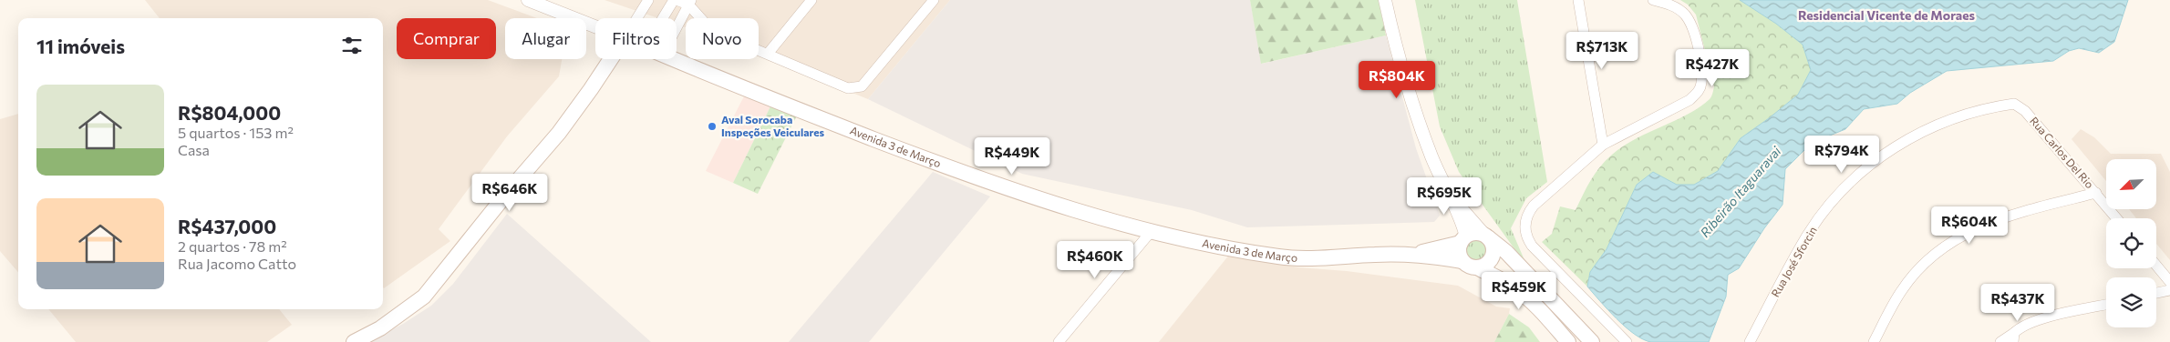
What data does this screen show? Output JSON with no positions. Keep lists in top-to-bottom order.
{
  "streets": {
    "main road": ["Avenida 3 de Março"],
    "street": ["Rua Carlos Del Rio", "Rua José Sforcin"]
  },
  "crossings": [
    ["Rua Carlos Del Rio", "Rua José Sforcin"]
  ],
  "districts": ["Residencial Vicente de Moraes"],
  "water": ["Ribeirão Itaguaravai"],
  "places": ["Aval Sorocaba Inspeções Veiculares"],
  "north": "bottom left",
  "page": {
    "chip": [
      "Comprar",
      "Alugar",
      "Filtros",
      "Novo"
    ],
    "heading": "11 imóveis",
    "price": [
      "R$713K",
      "R$427K",
      "R$804K",
      "R$794K",
      "R$449K",
      "R$646K",
      "R$695K",
      "R$604K",
      "R$460K",
      "R$459K",
      "R$437K"
    ],
    "list": [
      {
        "name": "R$804,000",
        "note": "5 quartos · 153 m² · Casa"
      },
      {
        "name": "R$437,000",
        "note": "2 quartos · 78 m² · Rua Jacomo Catto"
      }
    ]
  }
}
